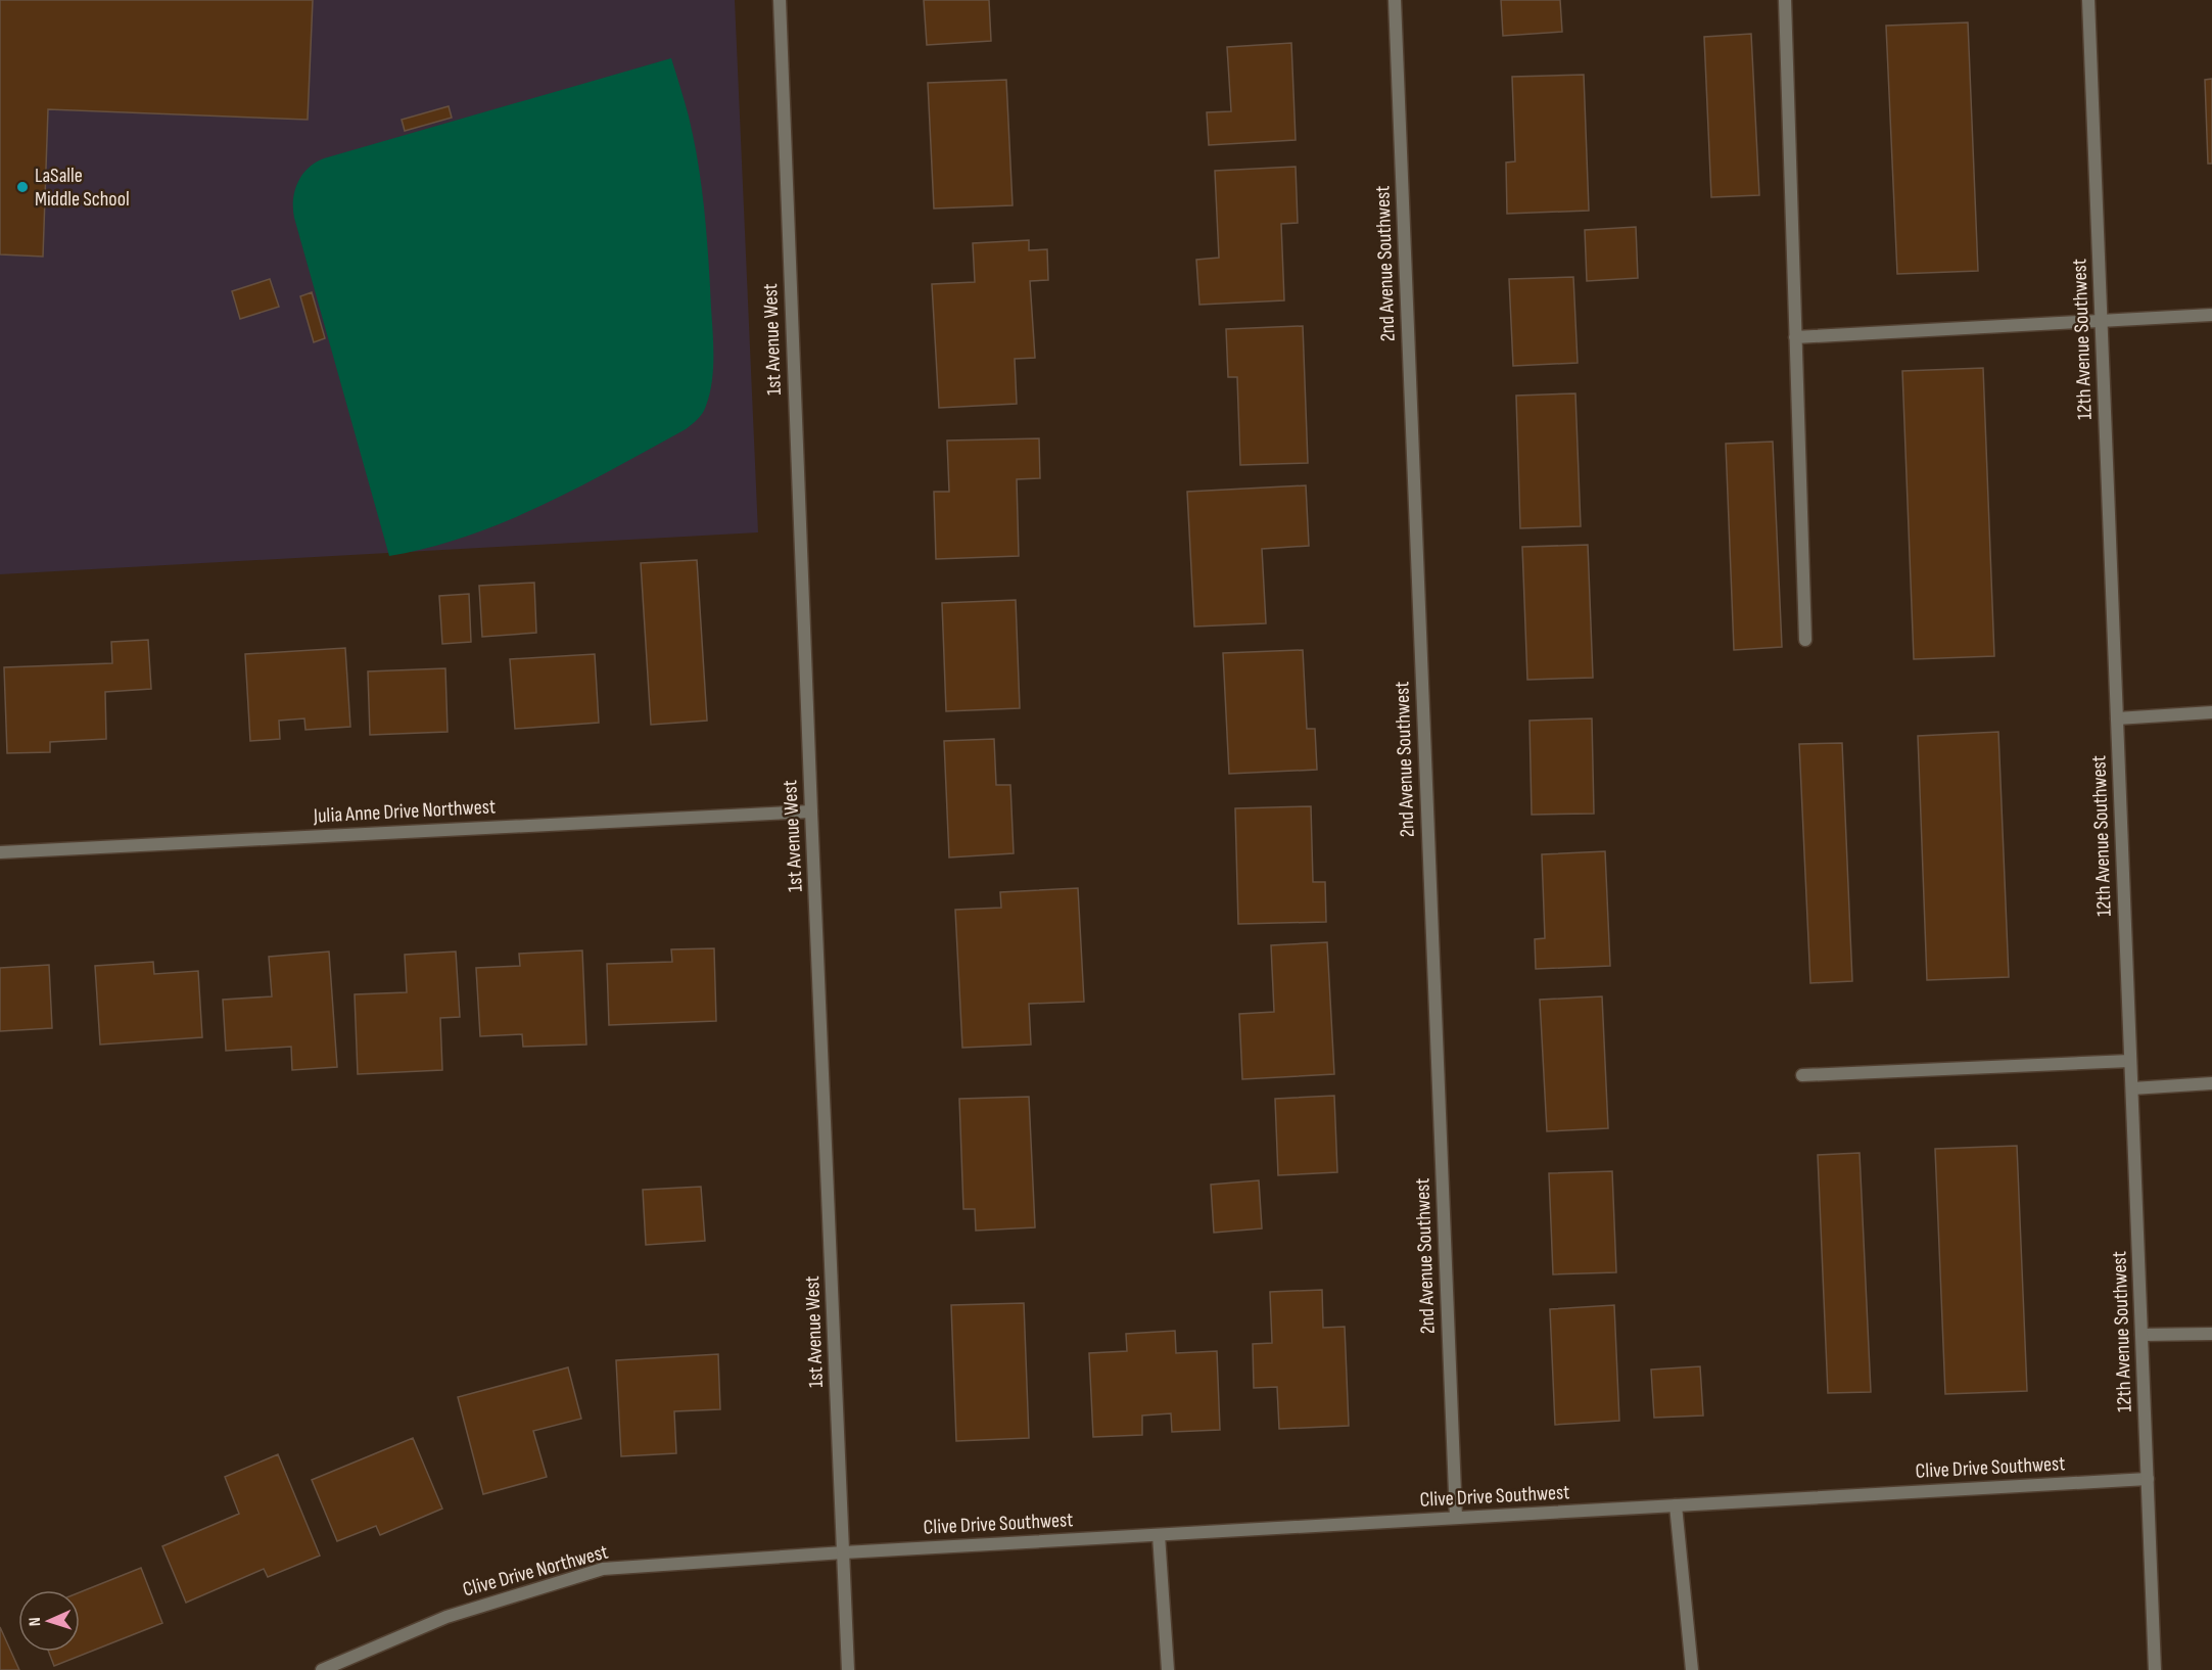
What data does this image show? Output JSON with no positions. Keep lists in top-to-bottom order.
{
  "streets": {
    "street": [
      "2nd Avenue Southwest",
      "1st Avenue West",
      "12th Avenue Southwest",
      "Julia Anne Drive Northwest",
      "Clive Drive Southwest",
      "Clive Drive Northwest"
    ]
  },
  "crossings": [
    ["2nd Avenue Southwest", "Clive Drive Southwest"],
    ["1st Avenue West", "Julia Anne Drive Northwest"],
    ["1st Avenue West", "Clive Drive Southwest"],
    ["1st Avenue West", "Clive Drive Northwest"],
    ["12th Avenue Southwest", "Clive Drive Southwest"],
    ["Clive Drive Southwest", "Clive Drive Northwest"]
  ],
  "places": ["LaSalle Middle School"],
  "north": "left"
}
